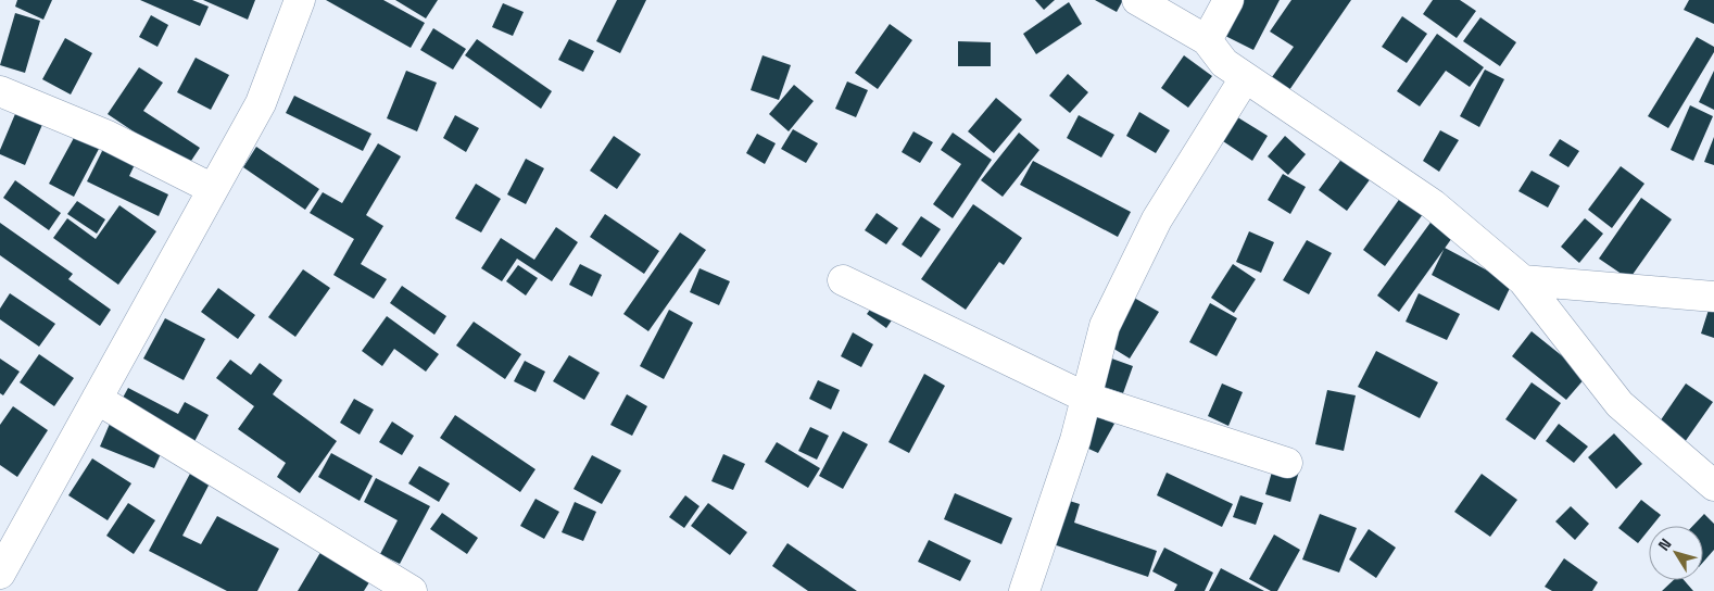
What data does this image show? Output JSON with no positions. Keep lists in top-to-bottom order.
{
  "north": "top left"
}
